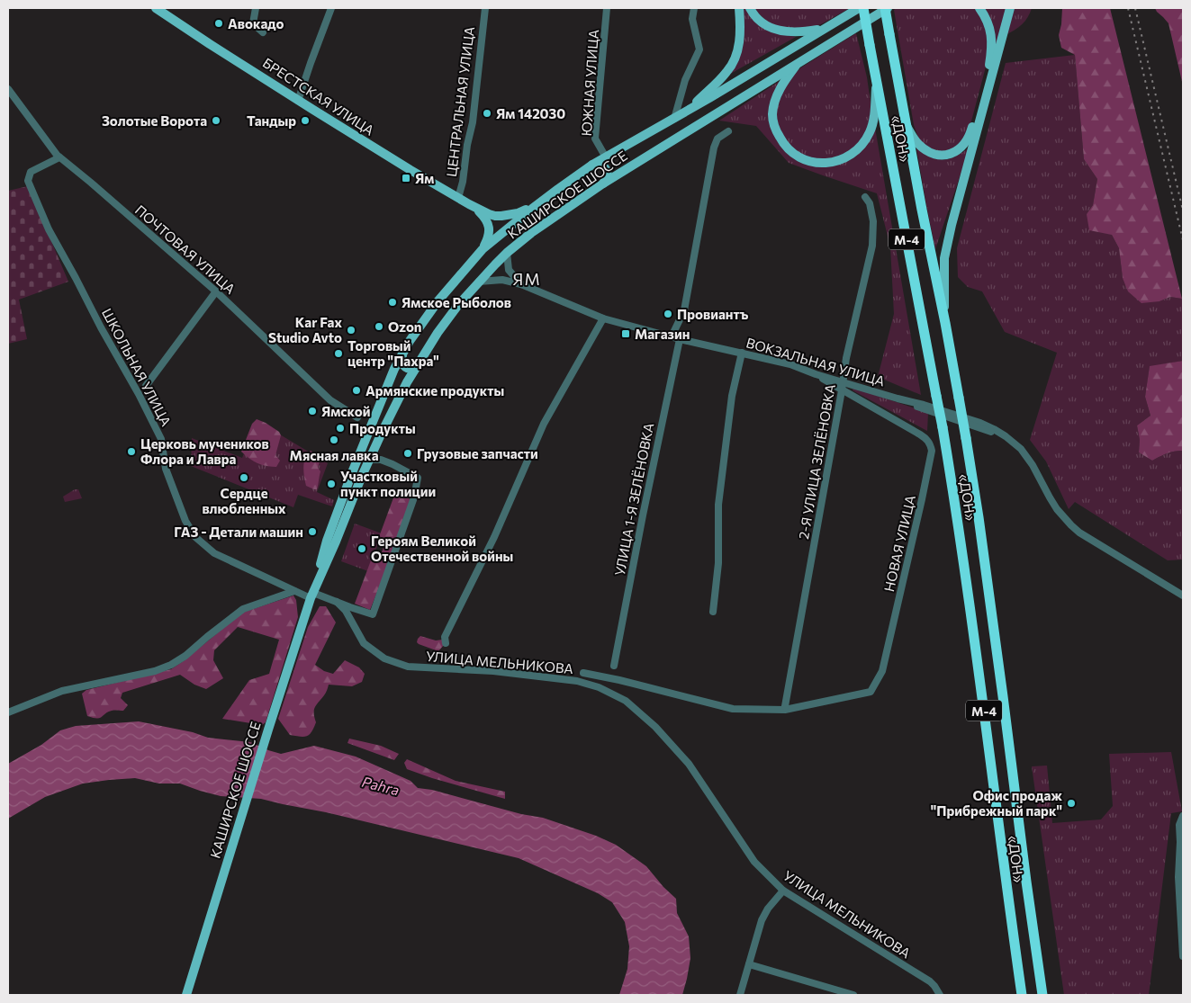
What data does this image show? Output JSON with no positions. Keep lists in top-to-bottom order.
{
  "streets": {
    "highway": ["«ДОН»", "М-4"],
    "main road": ["БРЕСТСКАЯ УЛИЦА", "КАШИРСКОЕ ШОССЕ"],
    "street": [
      "ЮЖНАЯ УЛИЦА",
      "ЦЕНТРАЛЬНАЯ УЛИЦА",
      "ПОЧТОВАЯ УЛИЦА",
      "ВОКЗАЛЬНАЯ УЛИЦА",
      "ШКОЛЬНАЯ УЛИЦА",
      "2-Я УЛИЦА ЗЕЛЁНОВКА",
      "УЛИЦА 1-Я ЗЕЛЁНОВКА",
      "НОВАЯ УЛИЦА",
      "УЛИЦА МЕЛЬНИКОВА"
    ]
  },
  "crossings": [
    ["ЮЖНАЯ УЛИЦА", "КАШИРСКОЕ ШОССЕ"],
    ["БРЕСТСКАЯ УЛИЦА", "ЦЕНТРАЛЬНАЯ УЛИЦА"],
    ["БРЕСТСКАЯ УЛИЦА", "КАШИРСКОЕ ШОССЕ"],
    ["«ДОН»", "КАШИРСКОЕ ШОССЕ"],
    ["КАШИРСКОЕ ШОССЕ", "ВОКЗАЛЬНАЯ УЛИЦА"],
    ["КАШИРСКОЕ ШОССЕ", "ШКОЛЬНАЯ УЛИЦА"],
    ["ПОЧТОВАЯ УЛИЦА", "ШКОЛЬНАЯ УЛИЦА"],
    ["ВОКЗАЛЬНАЯ УЛИЦА", "2-Я УЛИЦА ЗЕЛЁНОВКА"],
    ["ВОКЗАЛЬНАЯ УЛИЦА", "УЛИЦА 1-Я ЗЕЛЁНОВКА"],
    ["ВОКЗАЛЬНАЯ УЛИЦА", "НОВАЯ УЛИЦА"],
    ["2-Я УЛИЦА ЗЕЛЁНОВКА", "НОВАЯ УЛИЦА"]
  ],
  "districts": ["ЯМ"],
  "water": ["Pahra"],
  "places": {
    "other": [
      "Авокадо",
      "Ям 142030",
      "Золотые Ворота",
      "Тандыр",
      "Ямское Рыболов",
      "Провиантъ",
      "Ozon",
      "Kar Fax Studio Avto",
      "Торговый центр \"Пахра\"",
      "Армянские продукты",
      "Ямской",
      "Продукты",
      "Мясная лавка",
      "Церковь мучеников Флора и Лавра",
      "Грузовые запчасти",
      "Сердце влюбленных",
      "Участковый пункт полиции",
      "ГАЗ - Детали машин",
      "Героям Великой Отечественной войны",
      "Офис продаж \"Прибрежный парк\""
    ],
    "transit": ["Ям", "Магазин"]
  }
}
